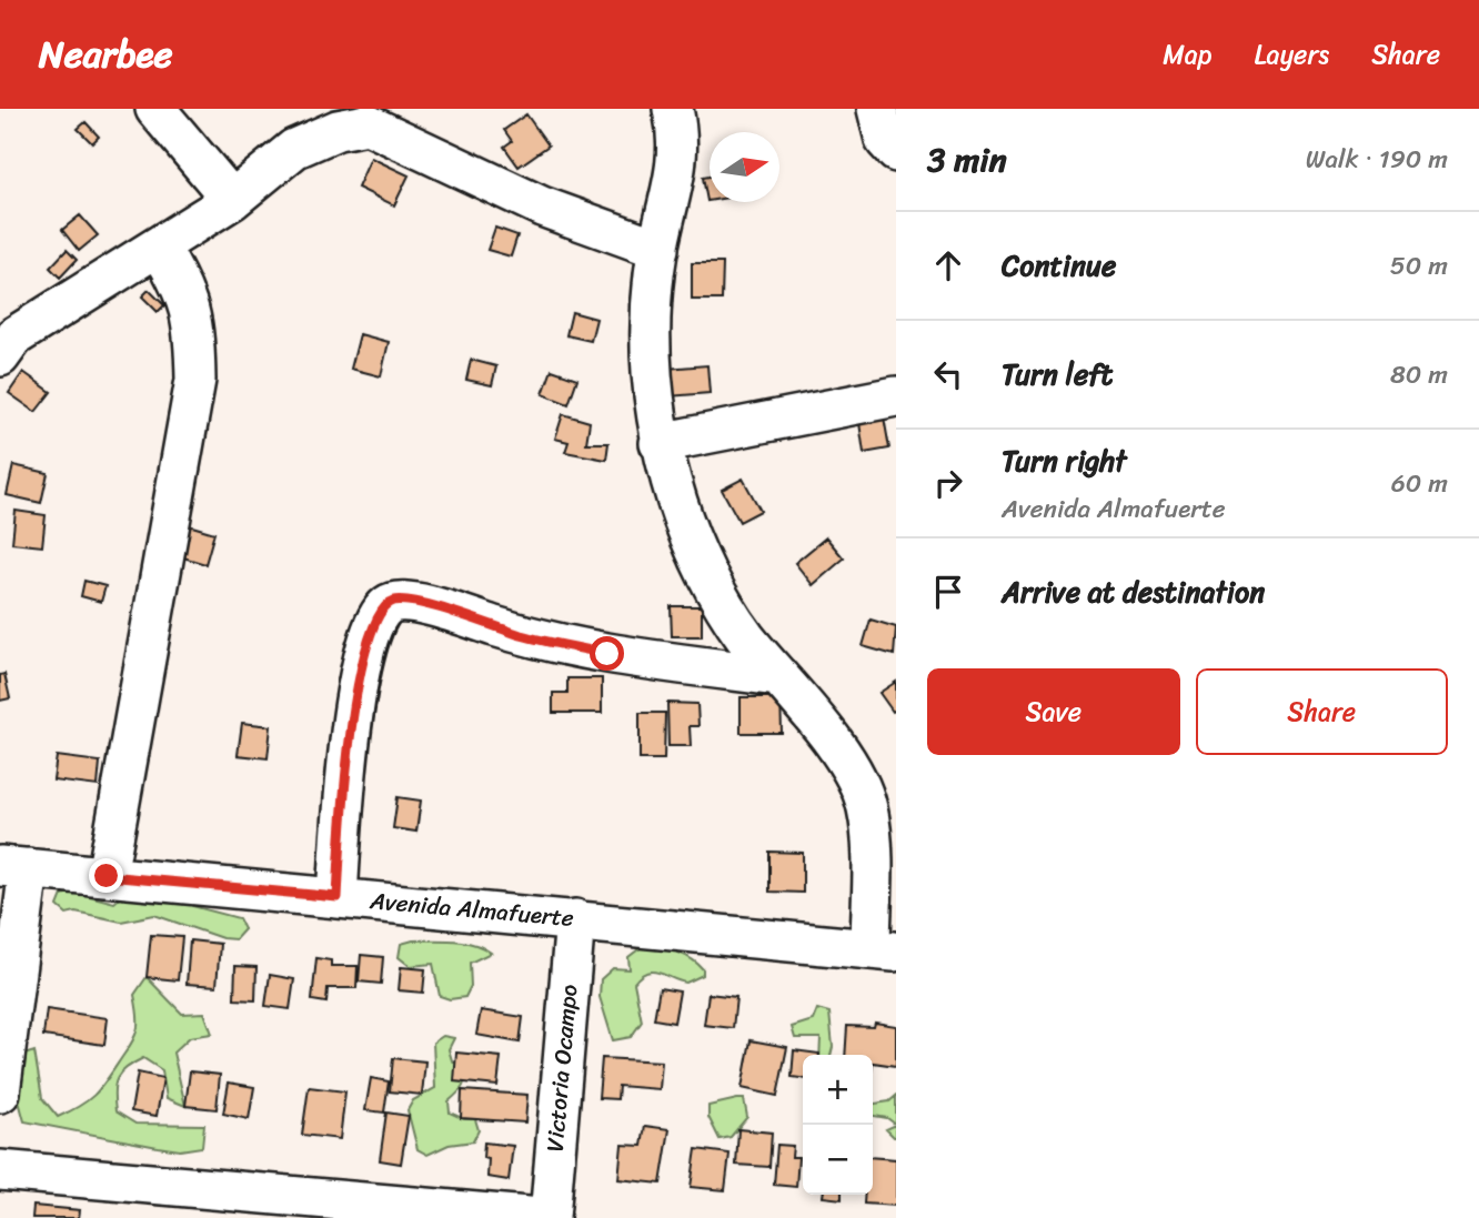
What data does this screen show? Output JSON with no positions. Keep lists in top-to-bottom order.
{
  "streets": {
    "street": ["Avenida Almafuerte", "Victoria Ocampo"]
  },
  "crossings": [
    ["Avenida Almafuerte", "Victoria Ocampo"]
  ],
  "north": "right",
  "page": {
    "header": "Nearbee",
    "nav": ["Map", "Layers", "Share"],
    "heading": ["3 min", "Walk · 190 m"],
    "list": [
      ["Continue", "50 m"],
      ["Turn left", "80 m"],
      ["Turn right", "Avenida Almafuerte", "60 m"],
      "Arrive at destination"
    ],
    "buttons": ["Save", "Share"],
    "map_buttons": ["+", "−"]
  }
}
